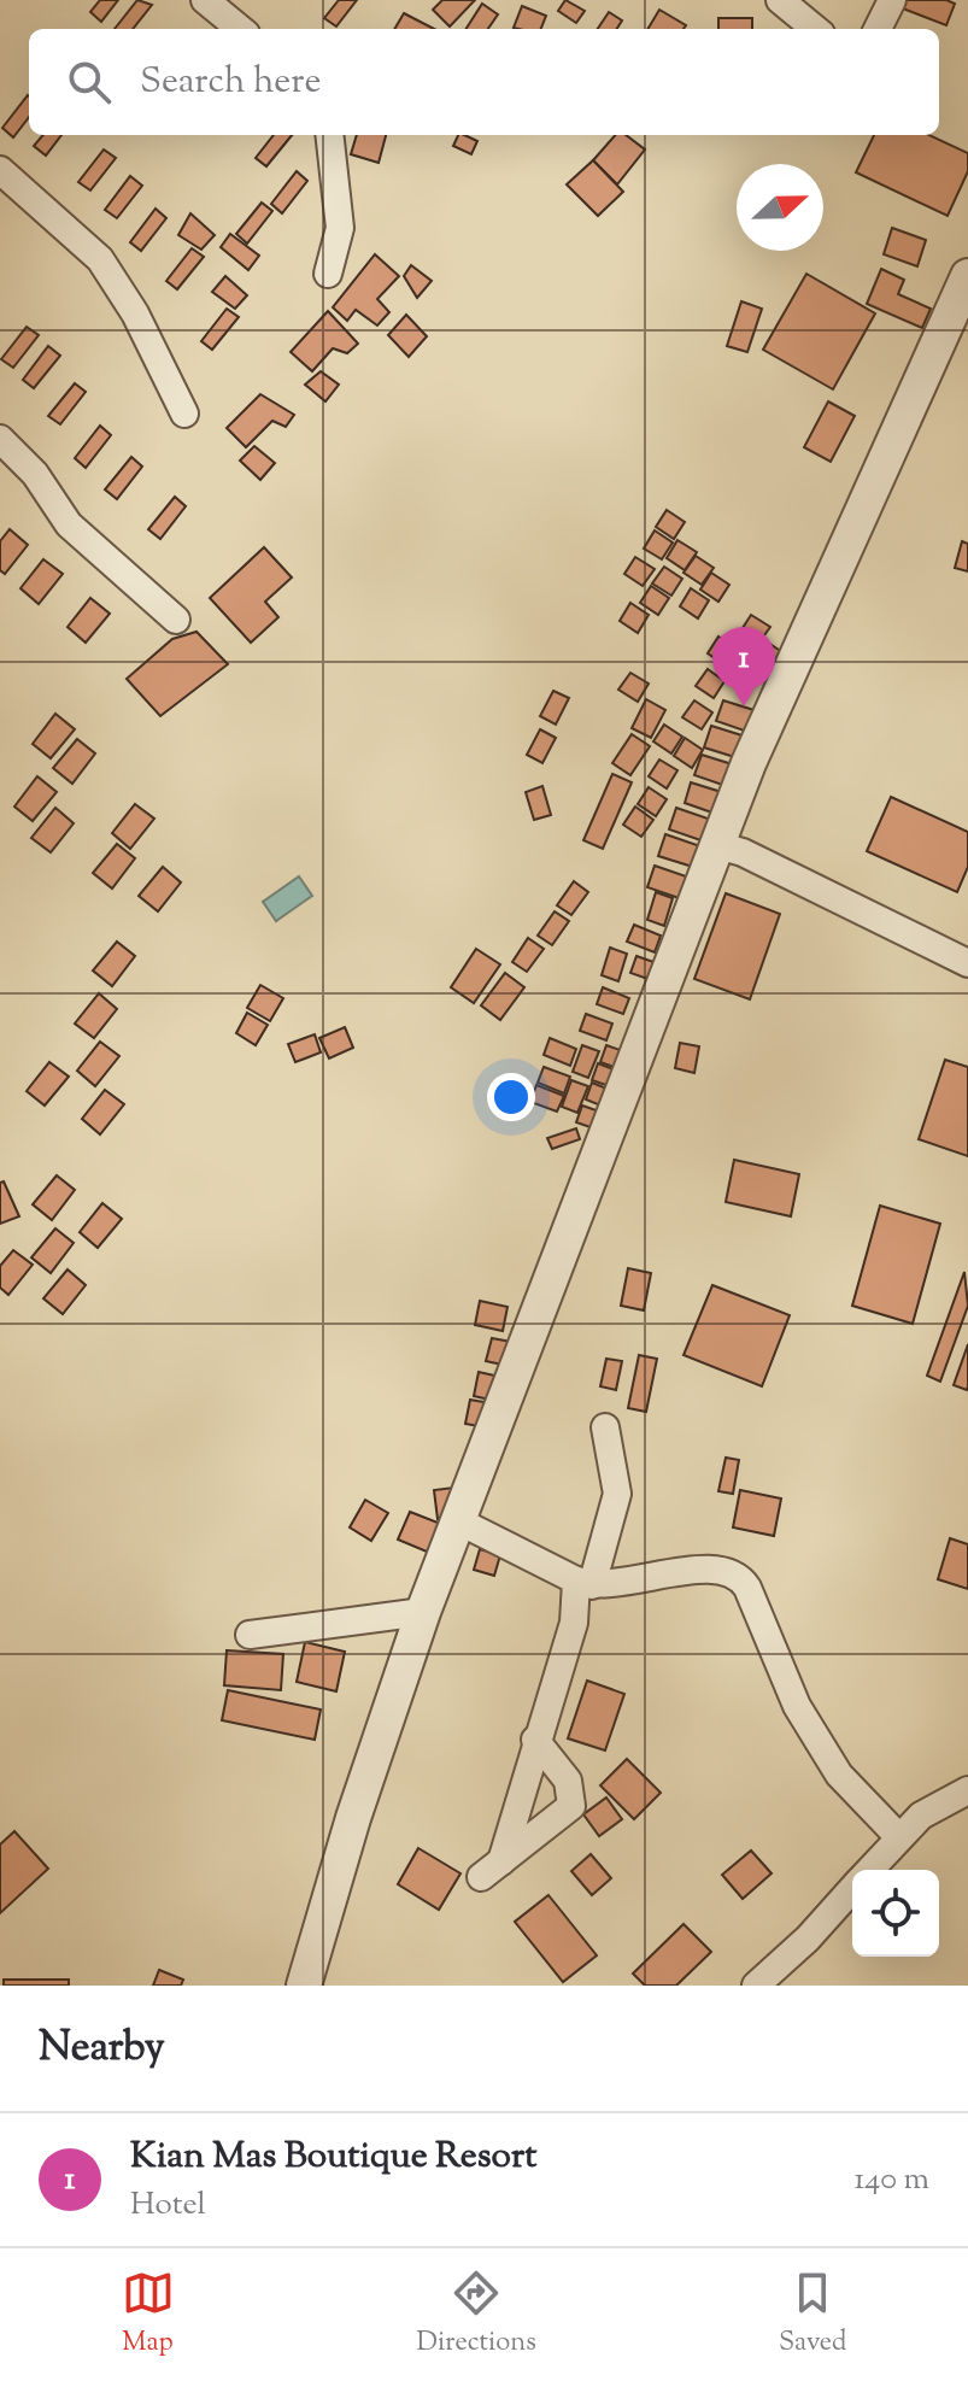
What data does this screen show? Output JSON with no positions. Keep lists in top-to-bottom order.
{
  "north": "right",
  "page": {
    "search": "Search here",
    "pins": "1",
    "heading": "Nearby",
    "list": [
      {
        "mark": "1",
        "name": "Kian Mas Boutique Resort",
        "note": "Hotel",
        "value": "140 m"
      }
    ],
    "nav": ["Map", "Directions", "Saved"]
  }
}
